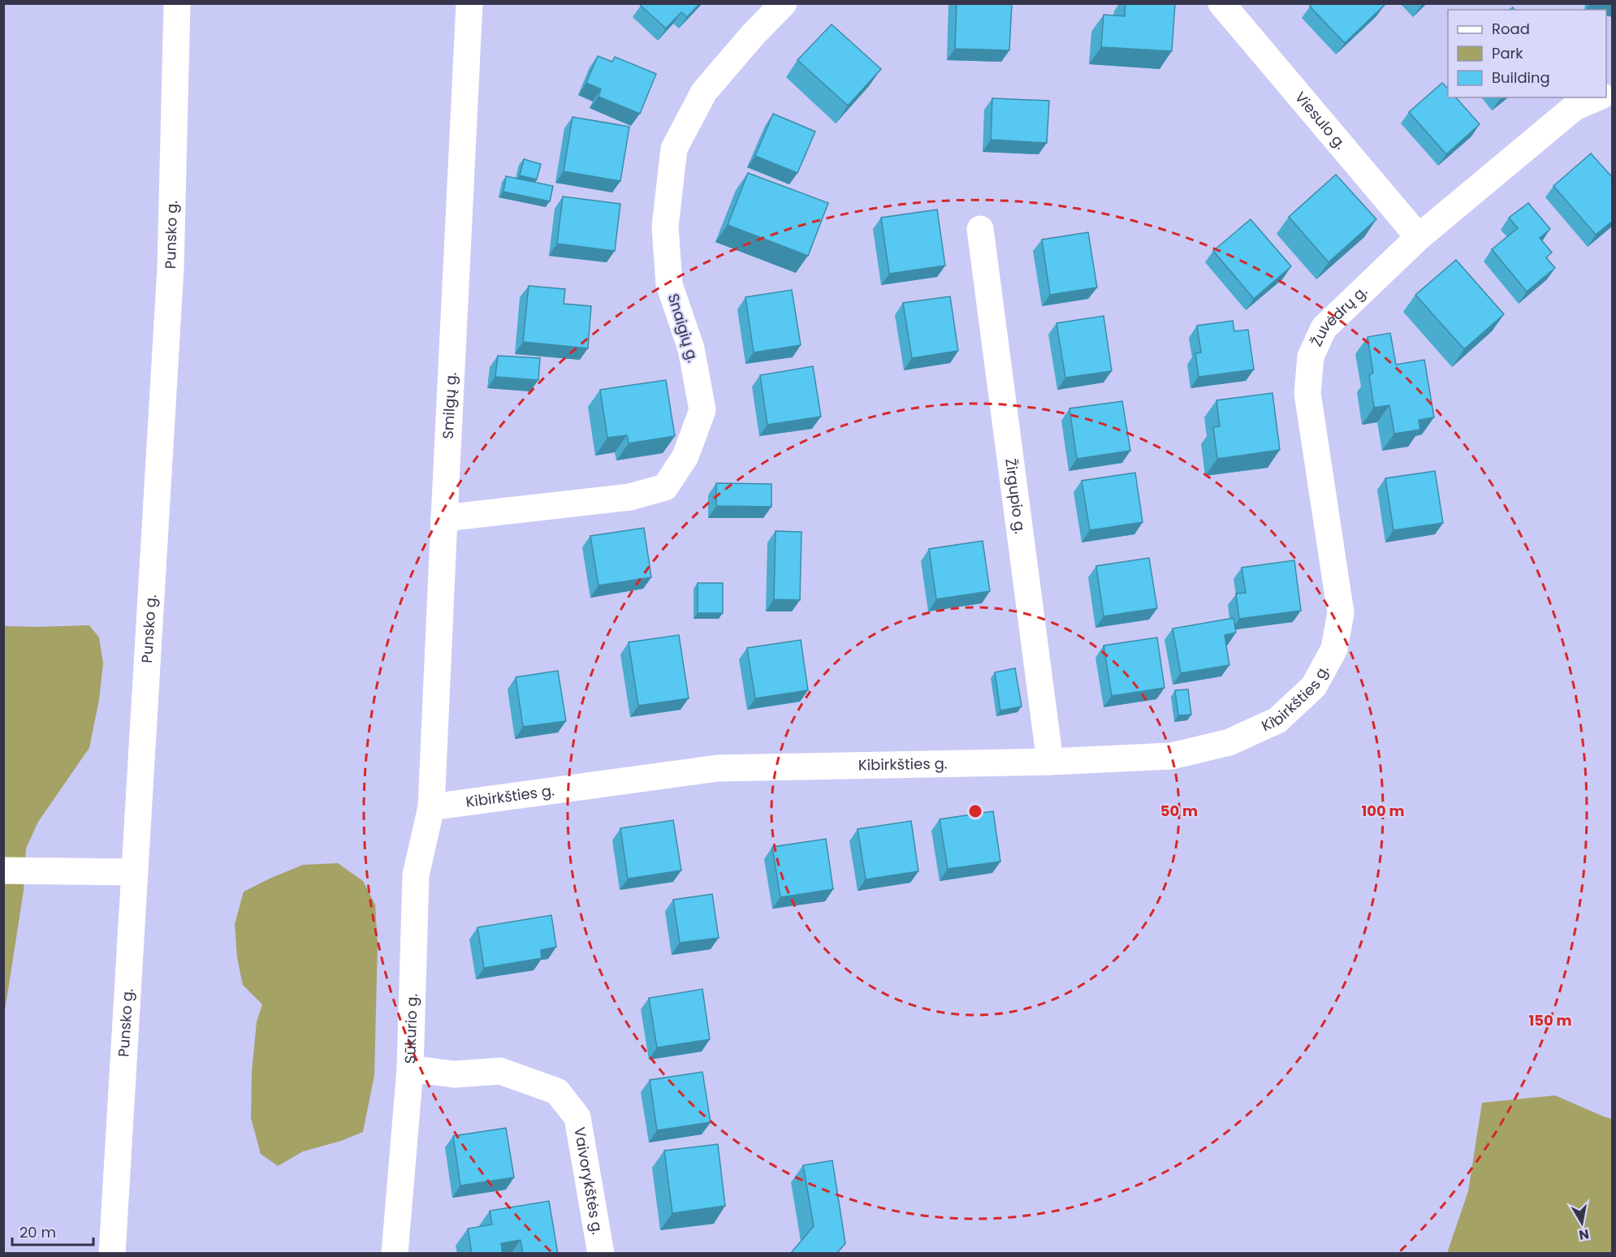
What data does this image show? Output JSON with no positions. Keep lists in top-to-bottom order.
{
  "streets": {
    "street": [
      "Viesulo g.",
      "Punsko g.",
      "Žuvėdrų g.",
      "Snaigių g.",
      "Smilgų g.",
      "Žirgupio g.",
      "Kibirkšties g.",
      "Sūkurio g.",
      "Vaivorykštės g."
    ]
  },
  "crossings": [
    ["Viesulo g.", "Žuvėdrų g."],
    ["Žuvėdrų g.", "Kibirkšties g."],
    ["Snaigių g.", "Smilgų g."],
    ["Smilgų g.", "Kibirkšties g."],
    ["Smilgų g.", "Sūkurio g."],
    ["Žirgupio g.", "Kibirkšties g."],
    ["Kibirkšties g.", "Sūkurio g."],
    ["Sūkurio g.", "Vaivorykštės g."]
  ],
  "legend": ["Road", "Park", "Building"],
  "scale_bar": "20 m",
  "north": "bottom",
  "rings": ["50 m", "100 m", "150 m"]
}
